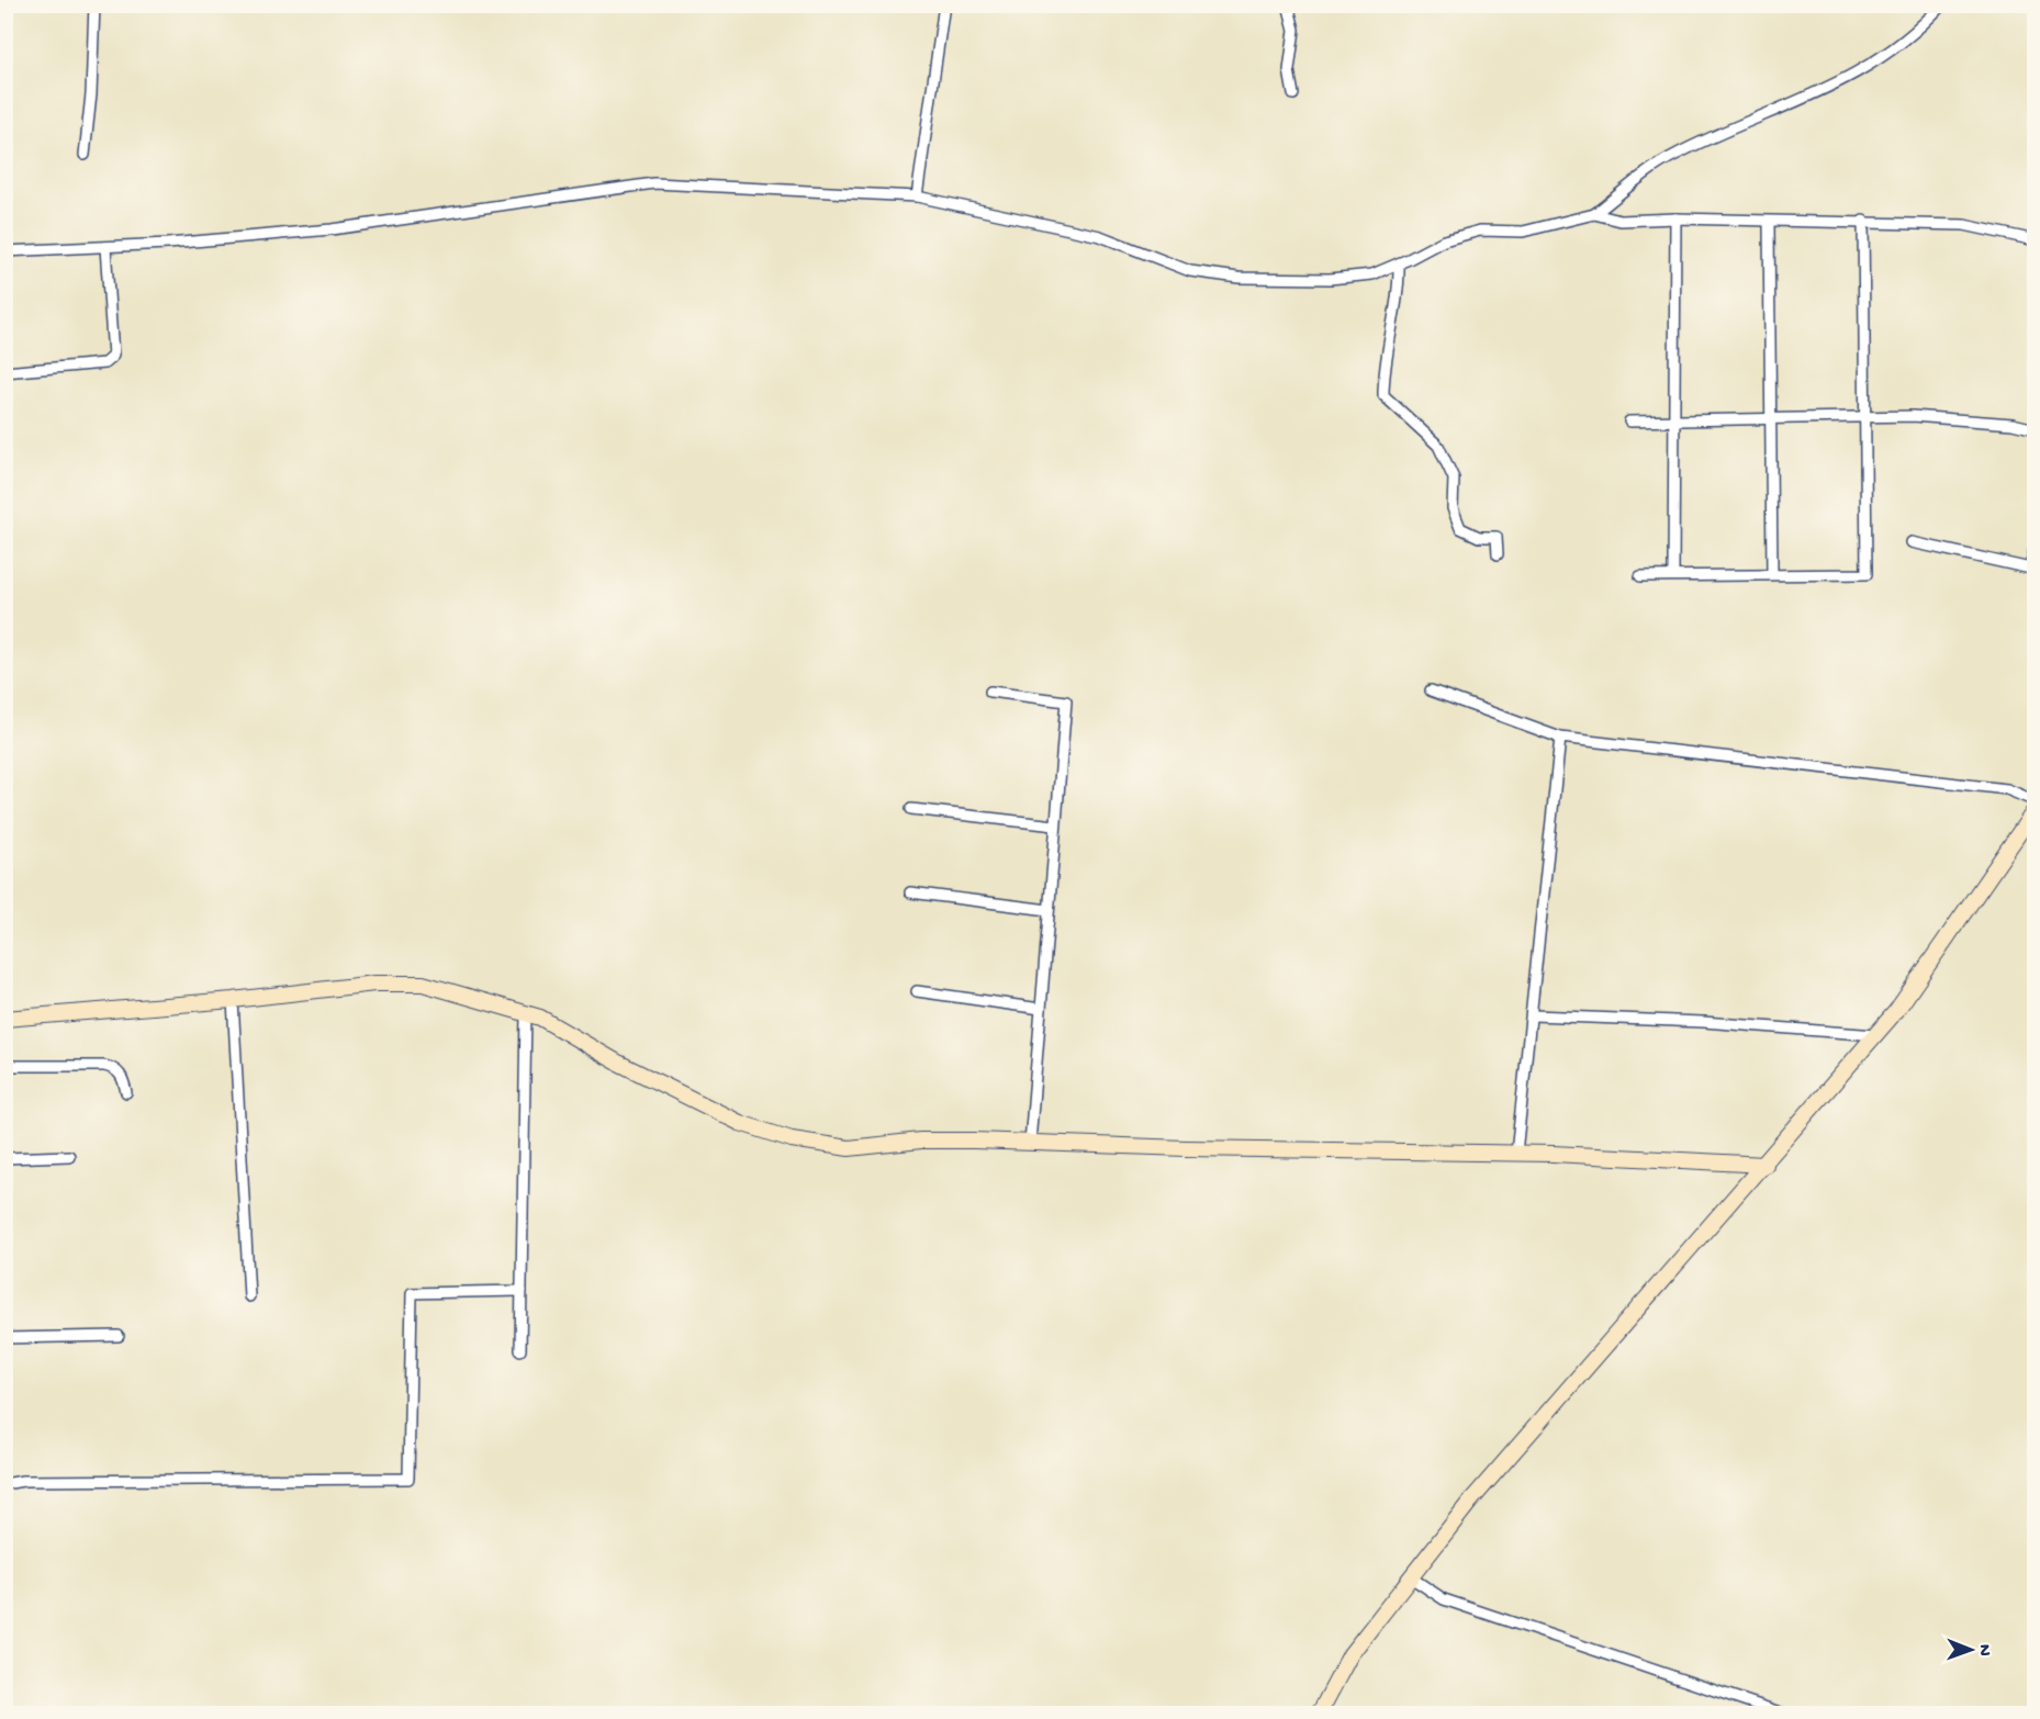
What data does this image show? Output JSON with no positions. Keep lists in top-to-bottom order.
{
  "north": "right"
}
